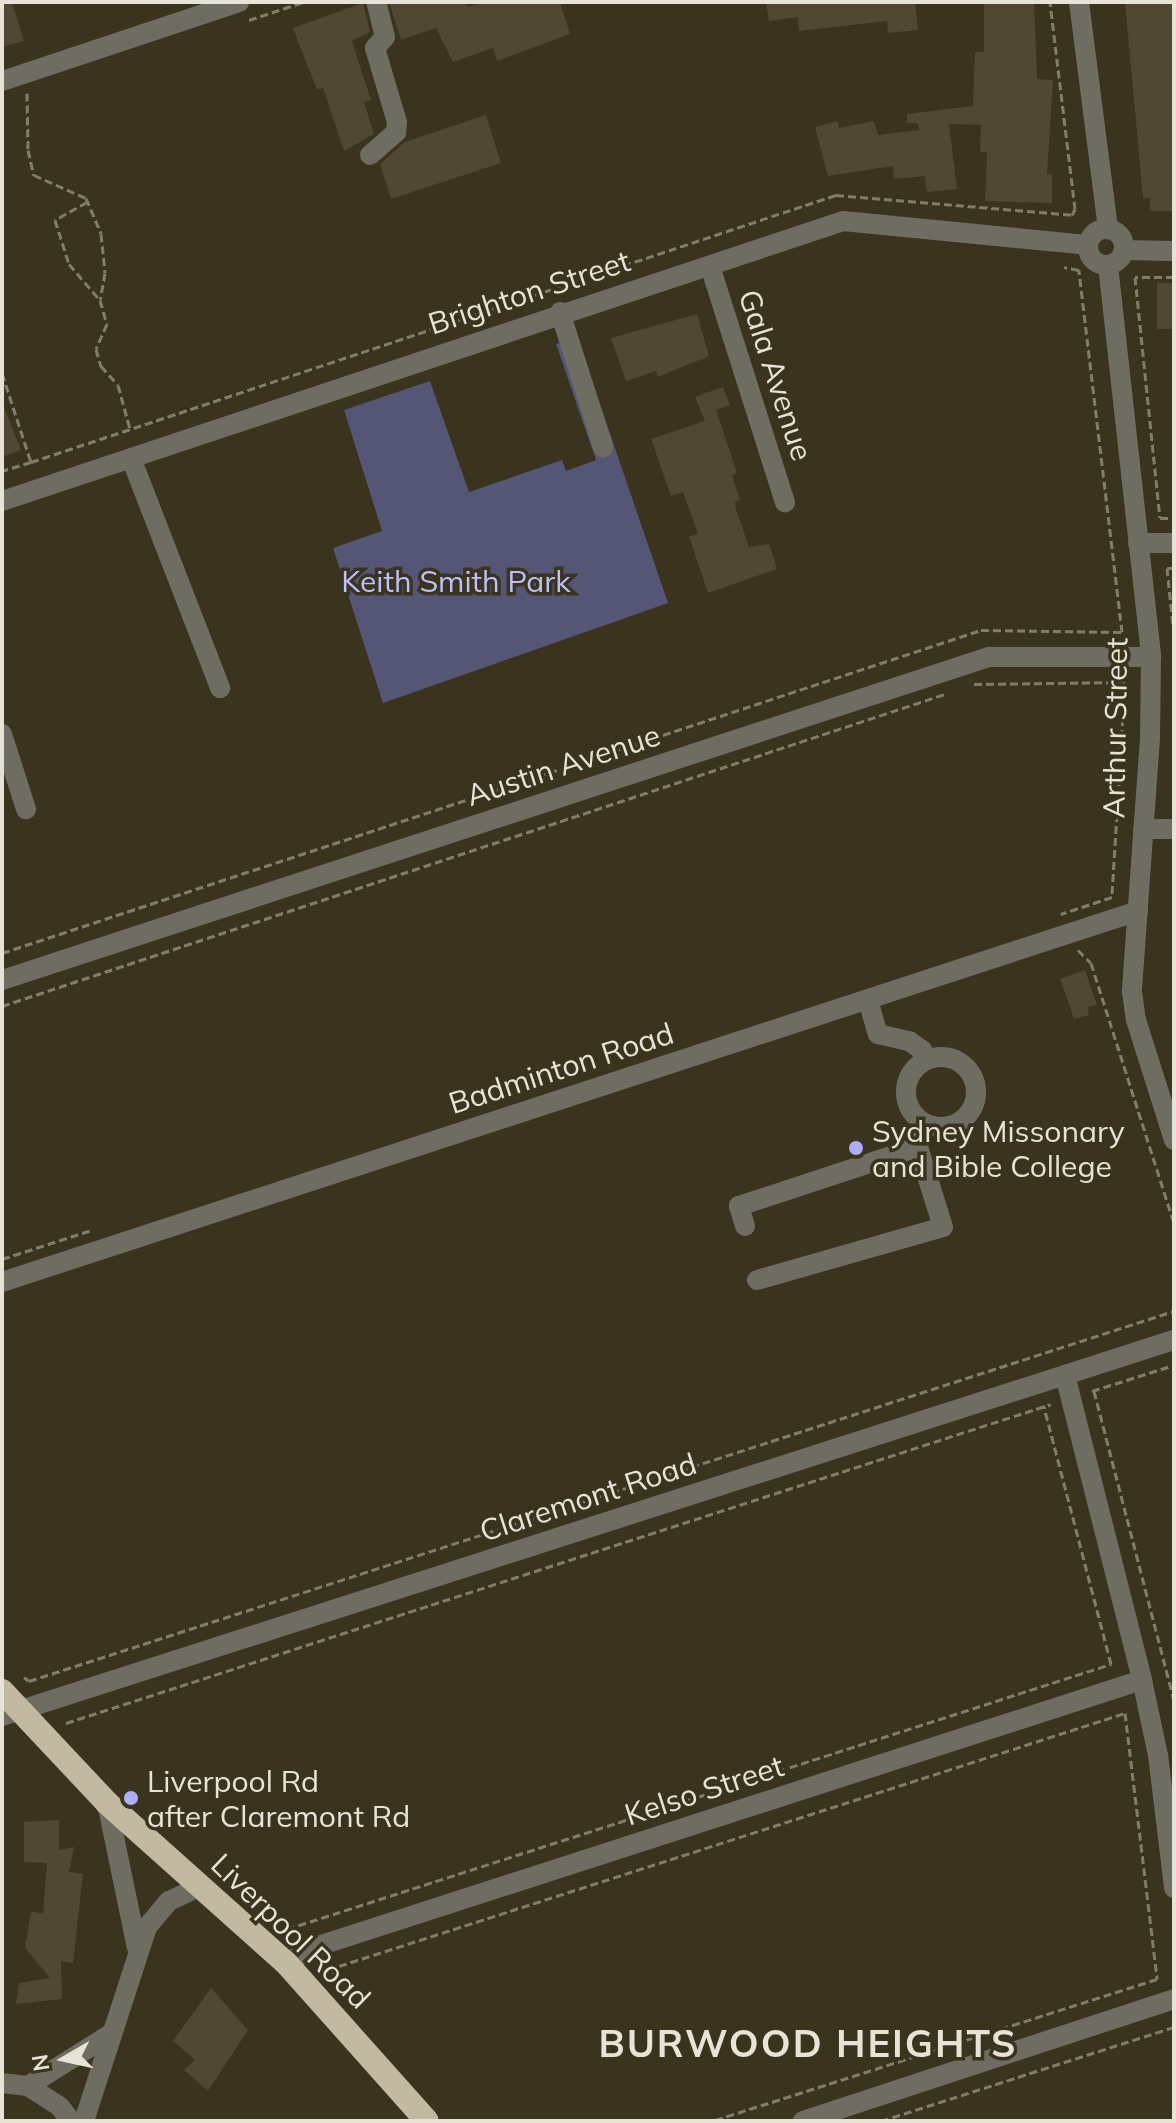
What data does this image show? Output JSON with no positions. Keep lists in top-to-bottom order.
{
  "streets": {
    "highway": ["Liverpool Road"],
    "street": [
      "Brighton Street",
      "Gala Avenue",
      "Arthur Street",
      "Austin Avenue",
      "Badminton Road",
      "Claremont Road",
      "Kelso Street"
    ]
  },
  "crossings": [
    ["Brighton Street", "Gala Avenue"],
    ["Brighton Street", "Arthur Street"],
    ["Arthur Street", "Austin Avenue"],
    ["Arthur Street", "Badminton Road"],
    ["Claremont Road", "Liverpool Road"],
    ["Kelso Street", "Liverpool Road"]
  ],
  "districts": ["BURWOOD HEIGHTS"],
  "parks": ["Keith Smith Park"],
  "places": ["Sydney Missonary and Bible College", "Liverpool Rd after Claremont Rd"],
  "north": "left"
}
